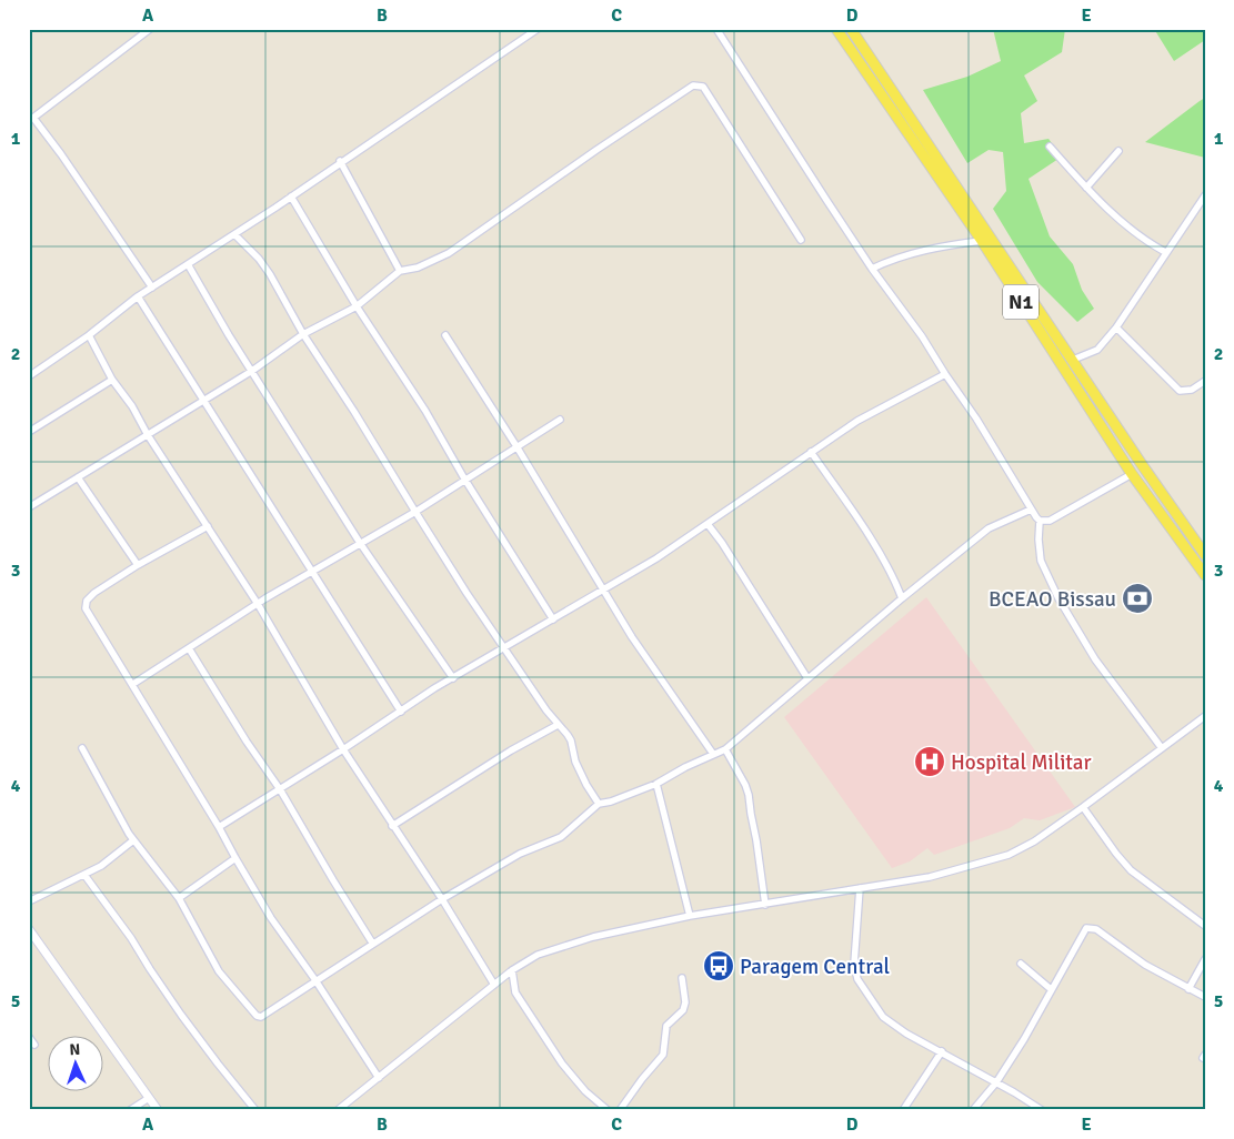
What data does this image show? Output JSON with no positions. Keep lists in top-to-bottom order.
{
  "streets": {
    "main road": ["N1"]
  },
  "places": {
    "bank": ["BCEAO Bissau"],
    "hospital": ["Hospital Militar"],
    "bus stop": ["Paragem Central"]
  },
  "north": "top",
  "grid": {
    "columns": [
      "A",
      "B",
      "C",
      "D",
      "E"
    ],
    "rows": [
      "1",
      "2",
      "3",
      "4",
      "5"
    ]
  }
}
